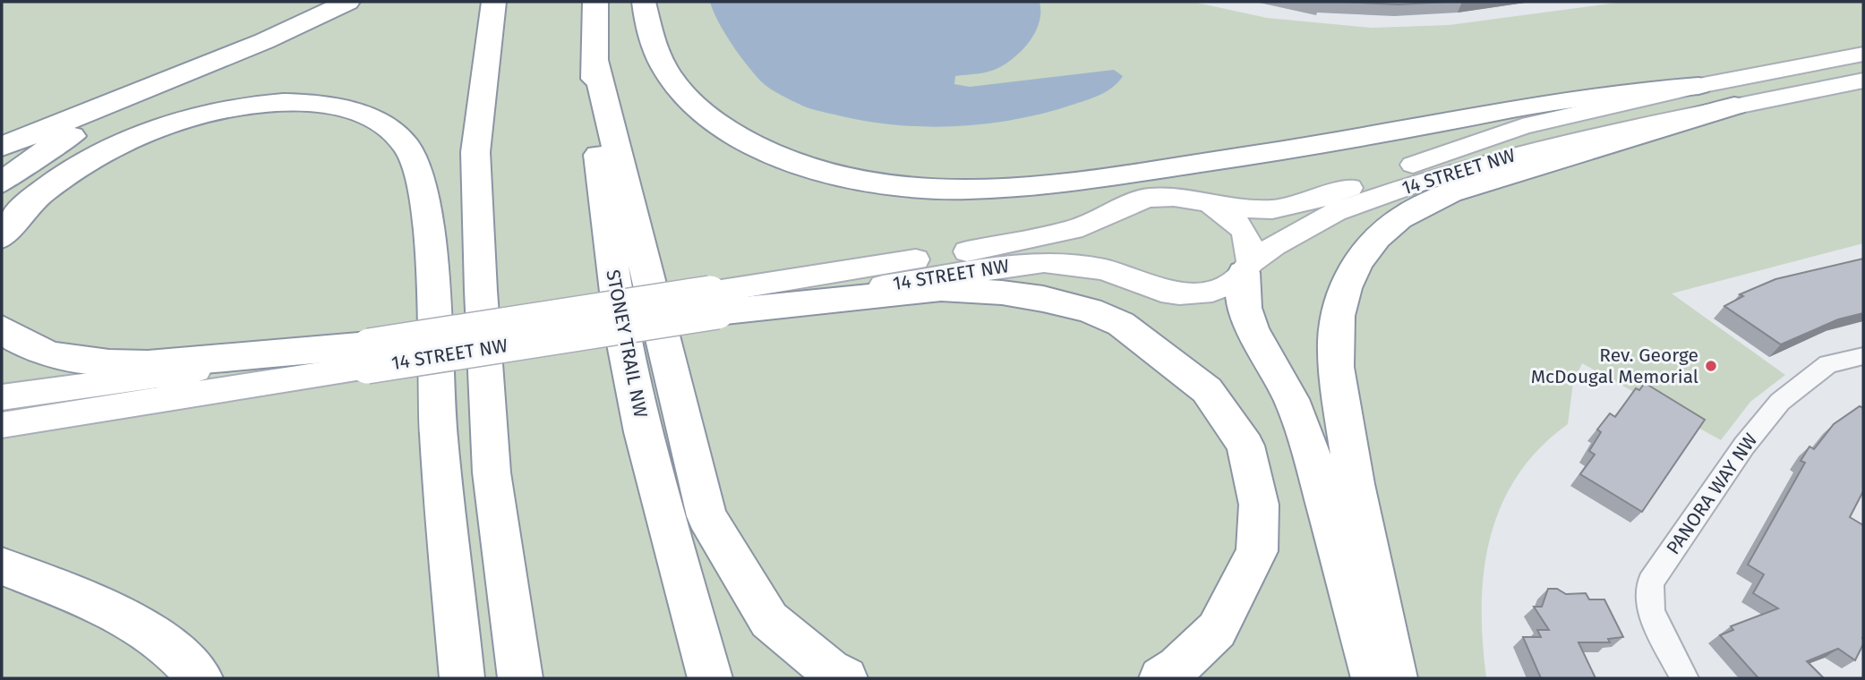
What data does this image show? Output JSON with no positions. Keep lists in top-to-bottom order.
{
  "streets": {
    "highway": ["STONEY TRAIL NW"],
    "main road": ["14 STREET NW"],
    "street": ["PANORA WAY NW"]
  },
  "places": ["Rev. George McDougal Memorial"]
}
